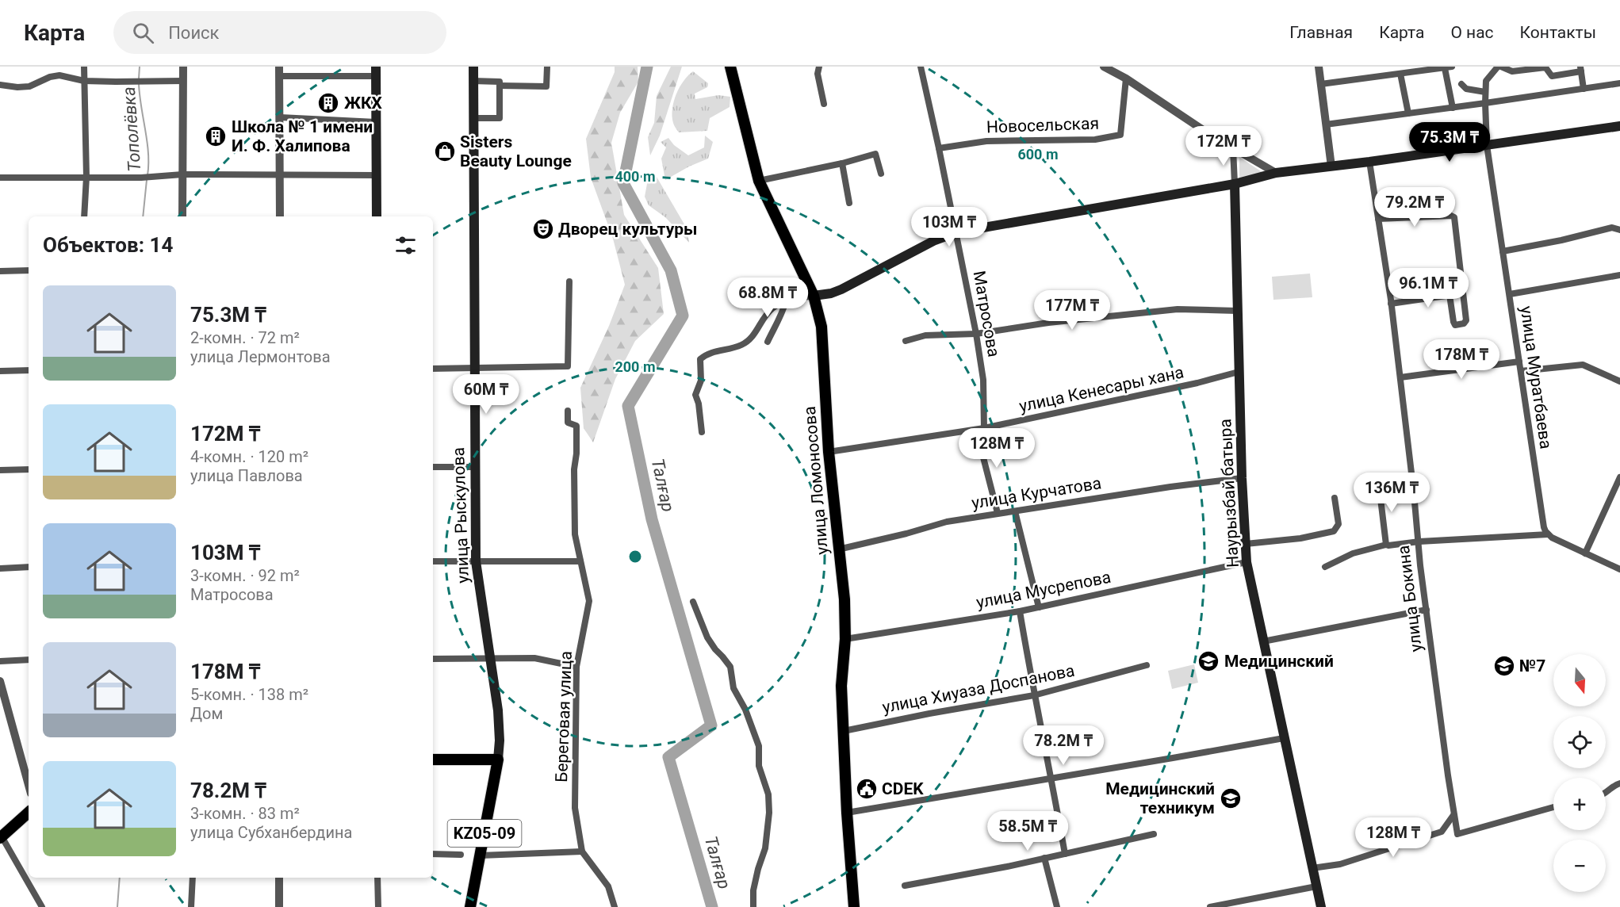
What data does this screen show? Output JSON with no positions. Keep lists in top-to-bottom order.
{
  "streets": {
    "main road": [
      "улица Ломоносова",
      "Наурызбай батыра",
      "улица Рыскулова",
      "KZ05-09"
    ],
    "street": [
      "Новосельская",
      "Матросова",
      "улица Муратбаева",
      "улица Кенесары хана",
      "улица Курчатова",
      "улица Мусрепова",
      "улица Бокина",
      "улица Хиуаза Доспанова",
      "Береговая улица"
    ]
  },
  "crossings": [
    ["Новосельская", "Матросова"],
    ["Матросова", "улица Кенесары хана"],
    ["улица Кенесары хана", "улица Ломоносова"],
    ["улица Кенесары хана", "Наурызбай батыра"],
    ["улица Ломоносова", "улица Курчатова"],
    ["улица Ломоносова", "улица Мусрепова"],
    ["улица Ломоносова", "улица Хиуаза Доспанова"],
    ["улица Курчатова", "Наурызбай батыра"],
    ["Наурызбай батыра", "улица Мусрепова"]
  ],
  "water": ["Тополёвка", "Талғар"],
  "places": {
    "building": ["ЖКХ", "Школа № 1 имени И. Ф. Халипова"],
    "shop": ["Sisters Beauty Lounge"],
    "theatre": ["Дворец культуры"],
    "school or university": ["Медицинский", "№7", "Медицинский техникум"],
    "public building": ["CDEK"]
  },
  "north": "bottom",
  "page": {
    "header": "Карта",
    "search": "Поиск",
    "nav": [
      "Главная",
      "Карта",
      "О нас",
      "Контакты"
    ],
    "price": [
      "75.3M ₸",
      "172M ₸",
      "79.2M ₸",
      "103M ₸",
      "96.1M ₸",
      "68.8M ₸",
      "177M ₸",
      "178M ₸",
      "60M ₸",
      "128M ₸",
      "136M ₸",
      "78.2M ₸",
      "58.5M ₸",
      "128M ₸"
    ],
    "heading": "Объектов: 14",
    "list": [
      {
        "name": "75.3M ₸",
        "note": "2-комн. · 72 m² · улица Лермонтова"
      },
      {
        "name": "172M ₸",
        "note": "4-комн. · 120 m² · улица Павлова"
      },
      {
        "name": "103M ₸",
        "note": "3-комн. · 92 m² · Матросова"
      },
      {
        "name": "178M ₸",
        "note": "5-комн. · 138 m² · Дом"
      },
      {
        "name": "78.2M ₸",
        "note": "3-комн. · 83 m² · улица Субханбердина"
      }
    ],
    "map_buttons": ["+", "−"]
  },
  "rings": ["600 m", "400 m", "200 m"]
}
